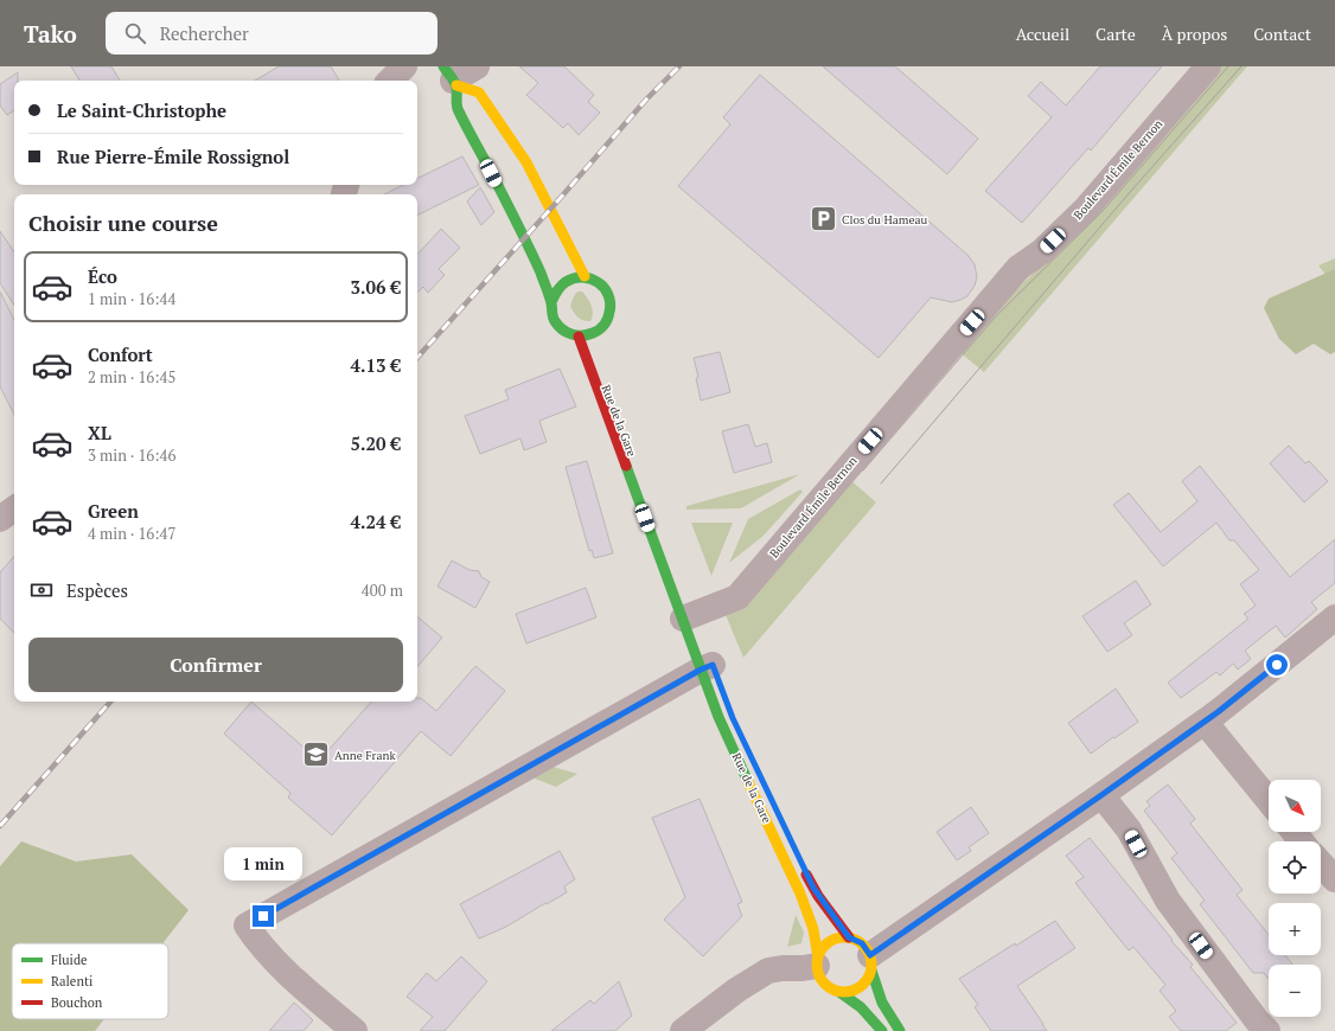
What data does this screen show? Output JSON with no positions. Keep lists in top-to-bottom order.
{
  "streets": {
    "street": ["Boulevard Émile Bernon", "Rue de la Gare"]
  },
  "crossings": [
    ["Boulevard Émile Bernon", "Rue de la Gare"]
  ],
  "places": {
    "parking": ["Clos du Hameau"],
    "school or university": ["Anne Frank"]
  },
  "legend": ["Fluide", "Ralenti", "Bouchon"],
  "north": "bottom right",
  "page": {
    "header": "Tako",
    "search": "Rechercher",
    "nav": [
      "Accueil",
      "Carte",
      "À propos",
      "Contact"
    ],
    "banner": ["Le Saint-Christophe", "Rue Pierre-Émile Rossignol"],
    "heading": "Choisir une course",
    "list": [
      {
        "name": "Éco",
        "note": "1 min · 16:44",
        "value": "3.06 €"
      },
      {
        "name": "Confort",
        "note": "2 min · 16:45",
        "value": "4.13 €"
      },
      {
        "name": "XL",
        "note": "3 min · 16:46",
        "value": "5.20 €"
      },
      {
        "name": "Green",
        "note": "4 min · 16:47",
        "value": "4.24 €"
      }
    ],
    "pay": ["Espèces", "400 m"],
    "buttons": "Confirmer",
    "map_buttons": ["+", "−"],
    "bubble": "1 min"
  }
}
